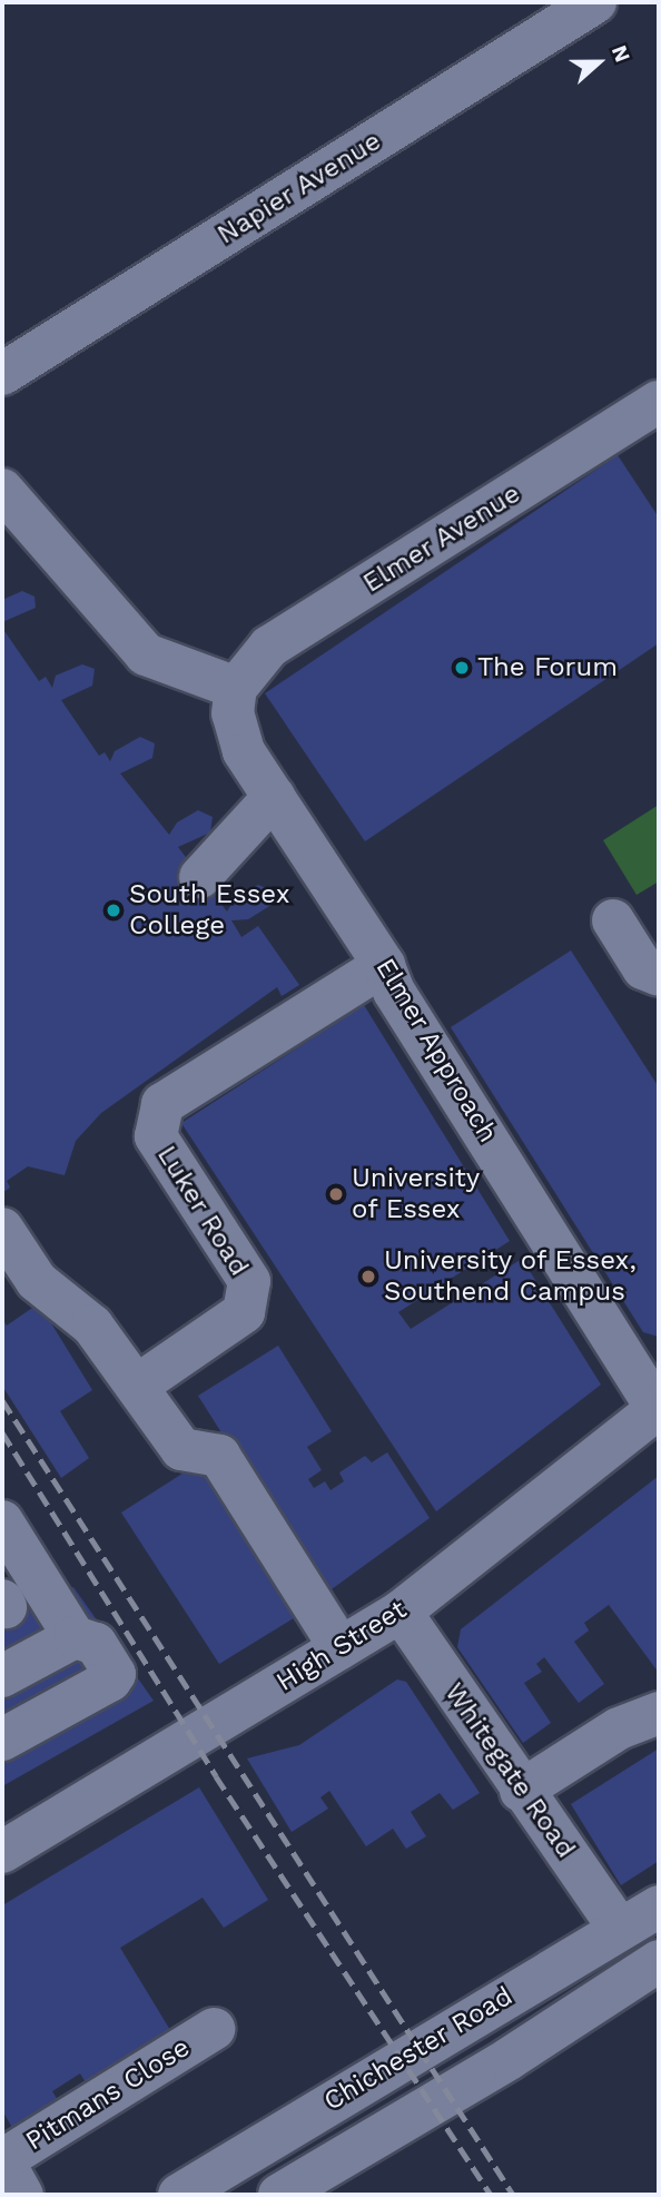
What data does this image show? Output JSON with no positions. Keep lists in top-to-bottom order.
{
  "streets": {
    "street": [
      "Napier Avenue",
      "Elmer Avenue",
      "Elmer Approach",
      "Luker Road",
      "High Street",
      "Whitegate Road",
      "Chichester Road",
      "Pitmans Close"
    ]
  },
  "crossings": [
    ["Elmer Avenue", "Elmer Approach"],
    ["Elmer Approach", "Luker Road"],
    ["Elmer Approach", "High Street"],
    ["High Street", "Whitegate Road"],
    ["Whitegate Road", "Chichester Road"]
  ],
  "places": [
    "The Forum",
    "South Essex College",
    "University of Essex",
    "University of Essex, Southend Campus"
  ],
  "north": "right"
}
